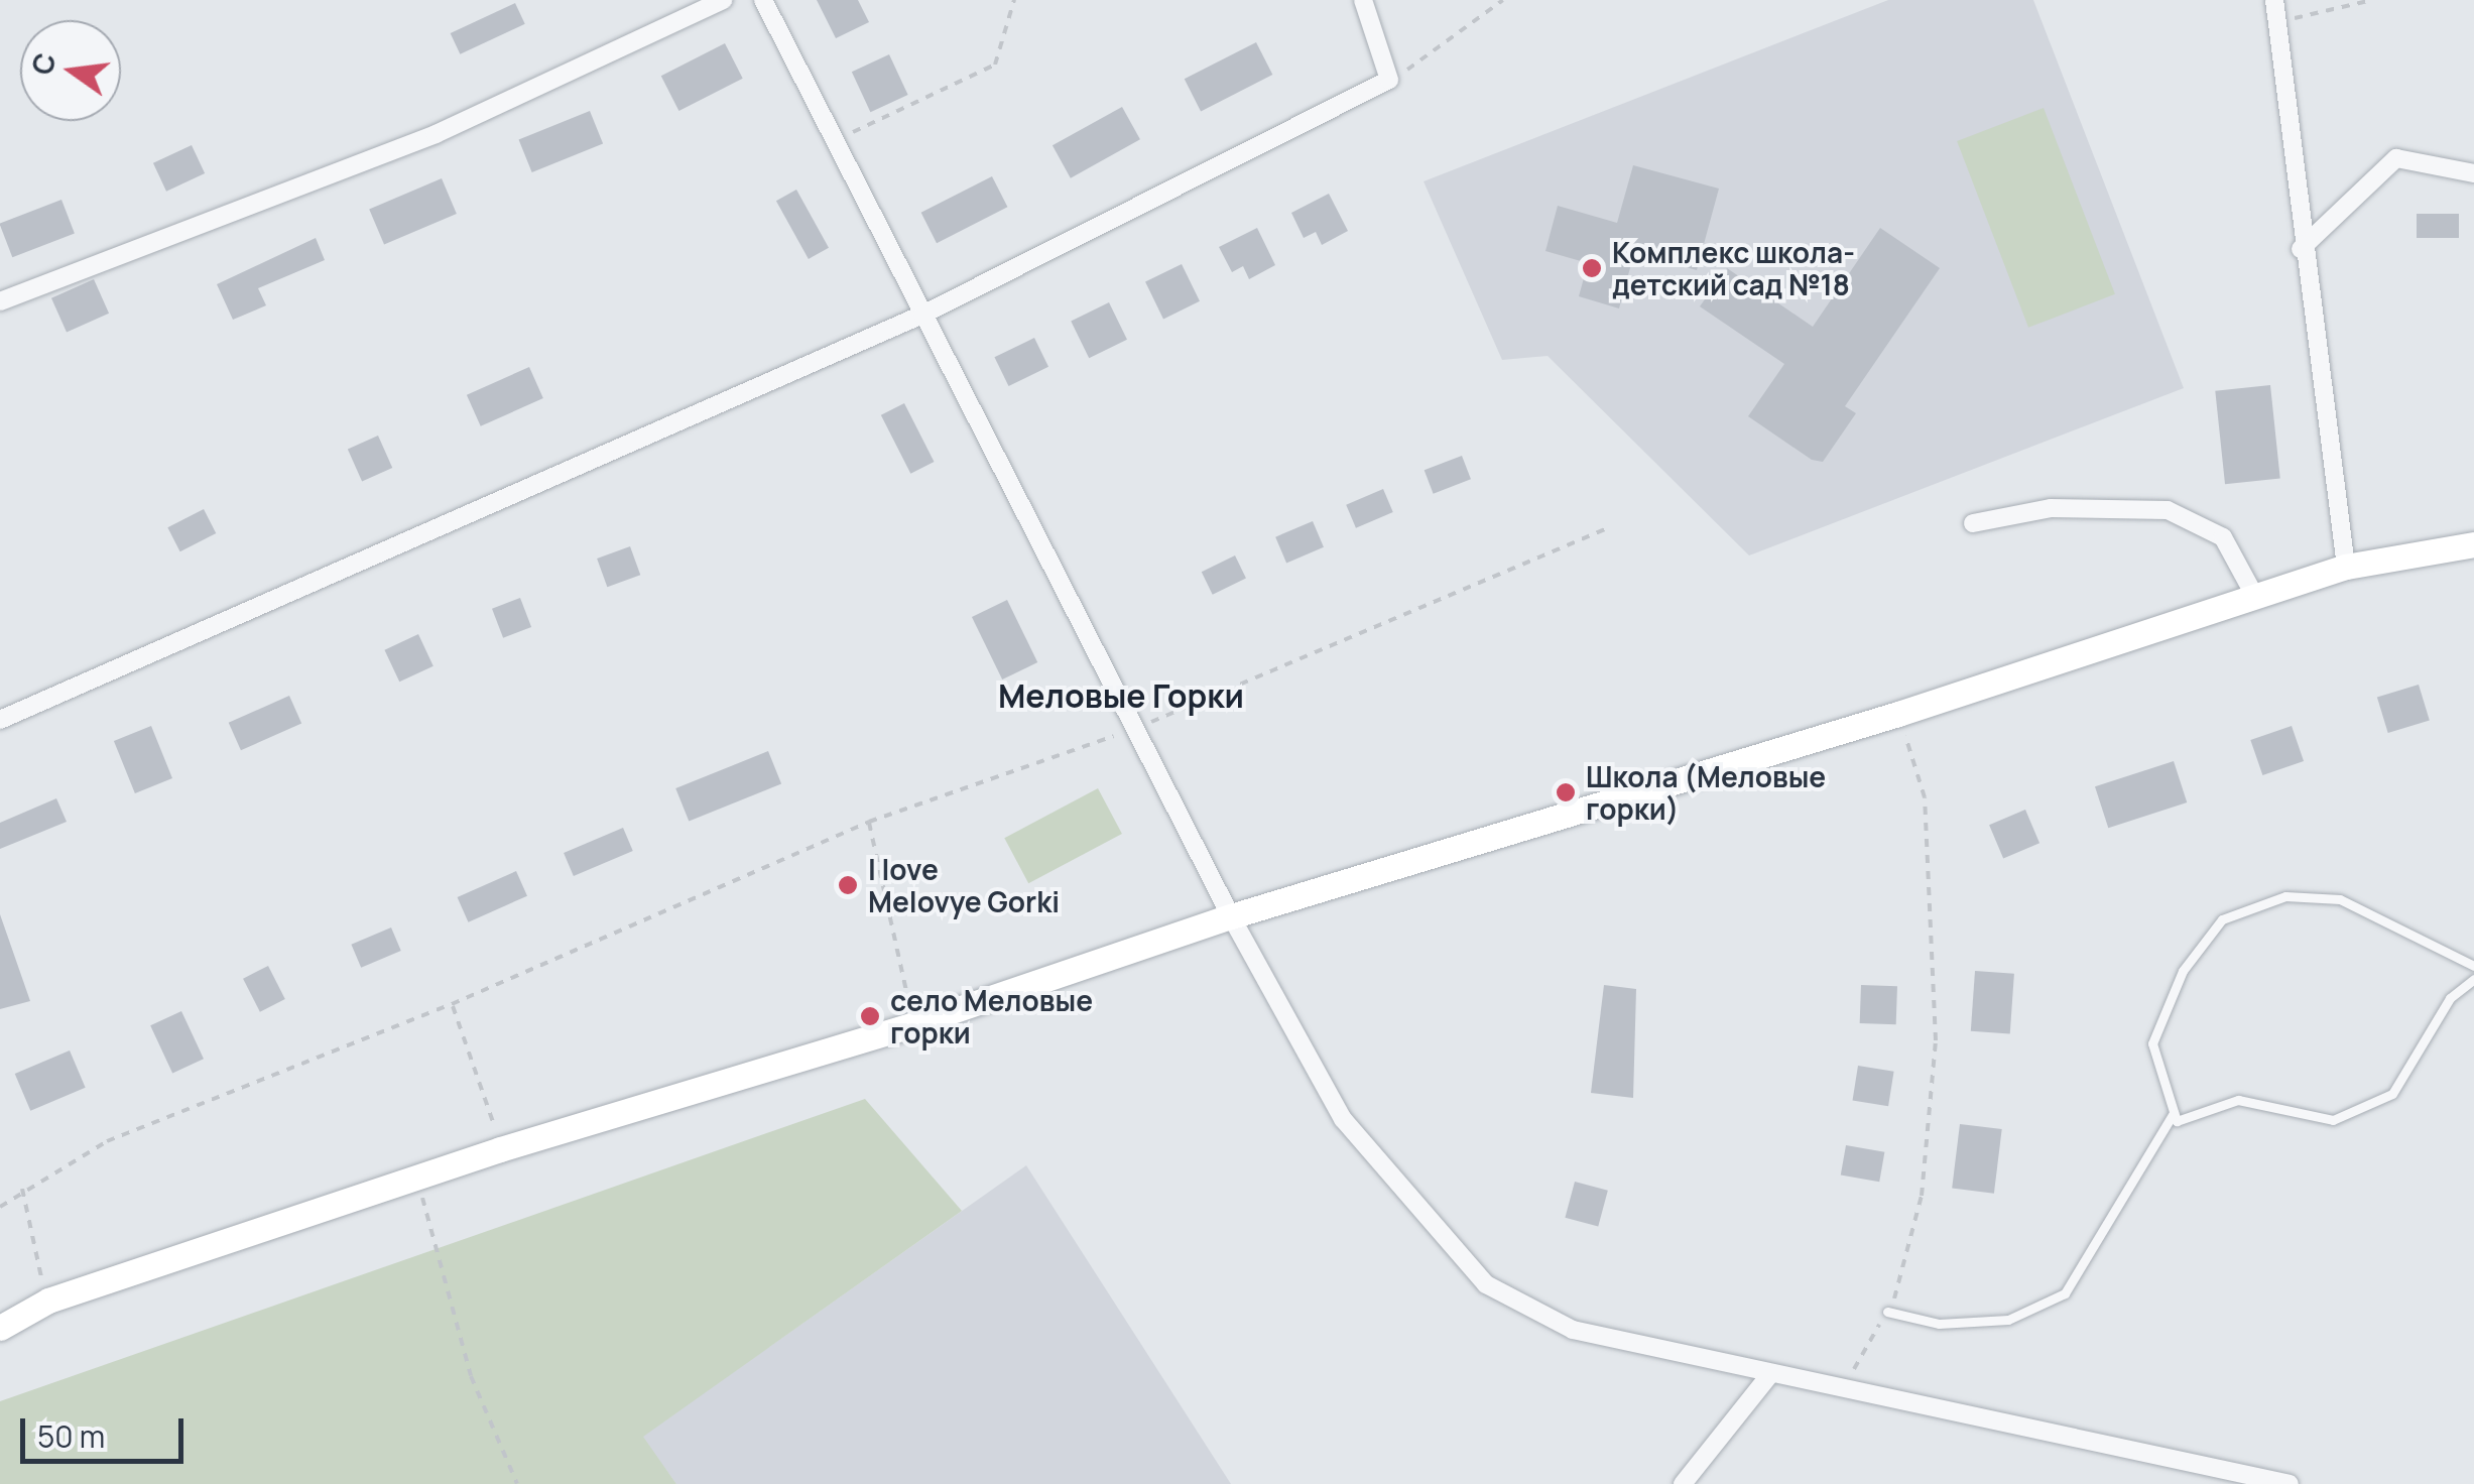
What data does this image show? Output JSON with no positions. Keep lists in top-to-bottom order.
{
  "districts": ["Меловые Горки"],
  "places": [
    "Комплекс школа- детский сад №18",
    "Школа (Меловые горки)",
    "I love Melovye Gorki",
    "село Меловые горки"
  ],
  "scale_bar": "50 m",
  "north": "left"
}
